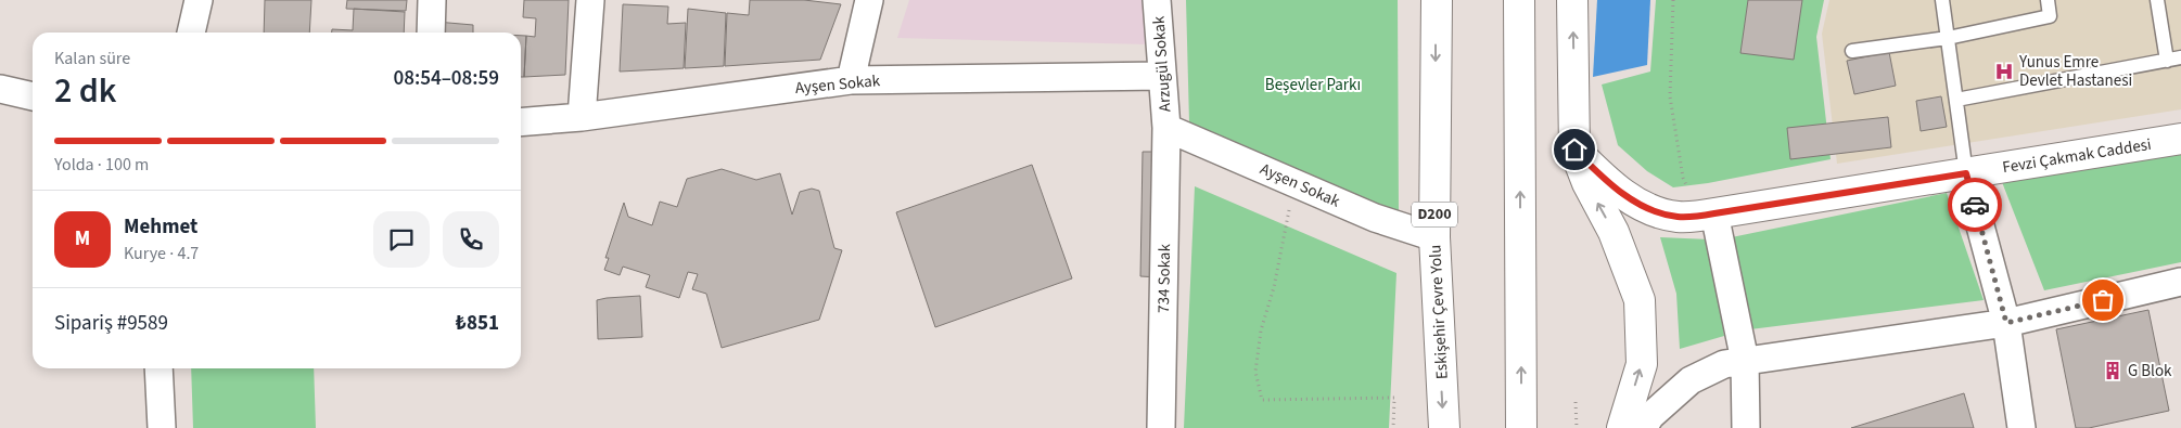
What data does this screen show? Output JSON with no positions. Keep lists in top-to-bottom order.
{
  "streets": {
    "main road": ["Fevzi Çakmak Caddesi", "D200", "Eskişehir Çevre Yolu"],
    "street": ["Arzugül Sokak", "Ayşen Sokak", "734 Sokak"]
  },
  "crossings": [
    ["Arzugül Sokak", "Ayşen Sokak"],
    ["Arzugül Sokak", "734 Sokak"],
    ["Ayşen Sokak", "734 Sokak"],
    ["Ayşen Sokak", "Eskişehir Çevre Yolu"]
  ],
  "parks": ["Beşevler Parkı"],
  "places": {
    "hospital": ["Yunus Emre Devlet Hastanesi"],
    "building": ["G Blok"]
  },
  "page": {
    "heading": ["2 dk", "Kalan süre", "08:54–08:59"],
    "panel": [
      "Mehmet",
      "Kurye · 4.7",
      "Sipariş #9589",
      "₺851"
    ],
    "bar": "Yolda · 100 m",
    "round": "M"
  }
}
